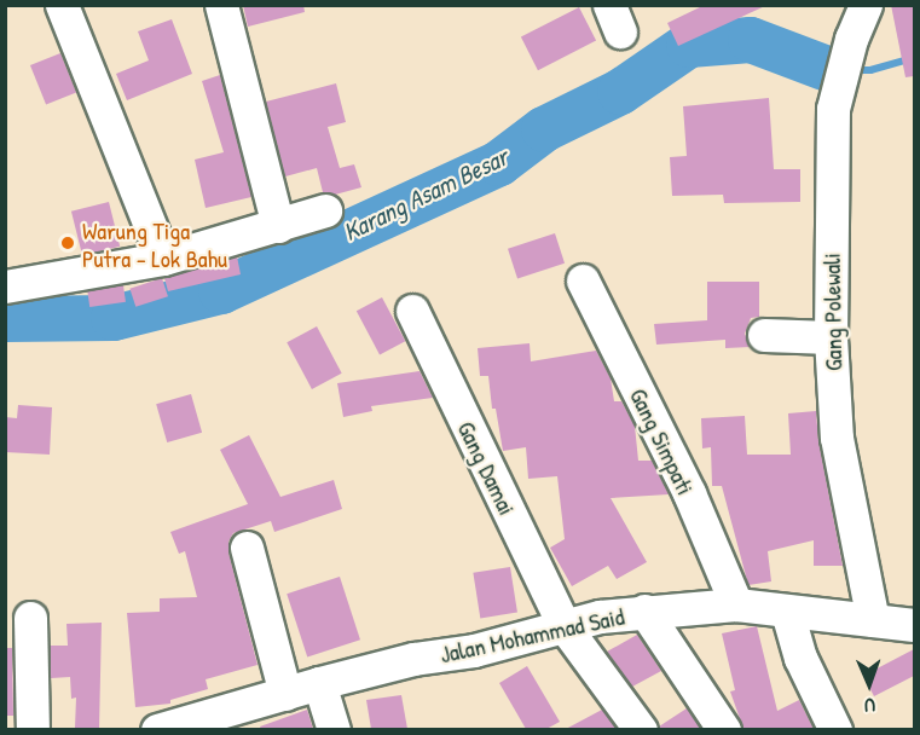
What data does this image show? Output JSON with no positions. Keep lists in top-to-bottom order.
{
  "streets": {
    "street": [
      "Gang Polewali",
      "Gang Simpati",
      "Gang Damai",
      "Jalan Mohammad Said"
    ]
  },
  "crossings": [
    ["Gang Polewali", "Jalan Mohammad Said"],
    ["Gang Simpati", "Jalan Mohammad Said"],
    ["Gang Damai", "Jalan Mohammad Said"]
  ],
  "water": ["Karang Asam Besar"],
  "places": ["Warung Tiga Putra - Lok Bahu"],
  "north": "bottom"
}
